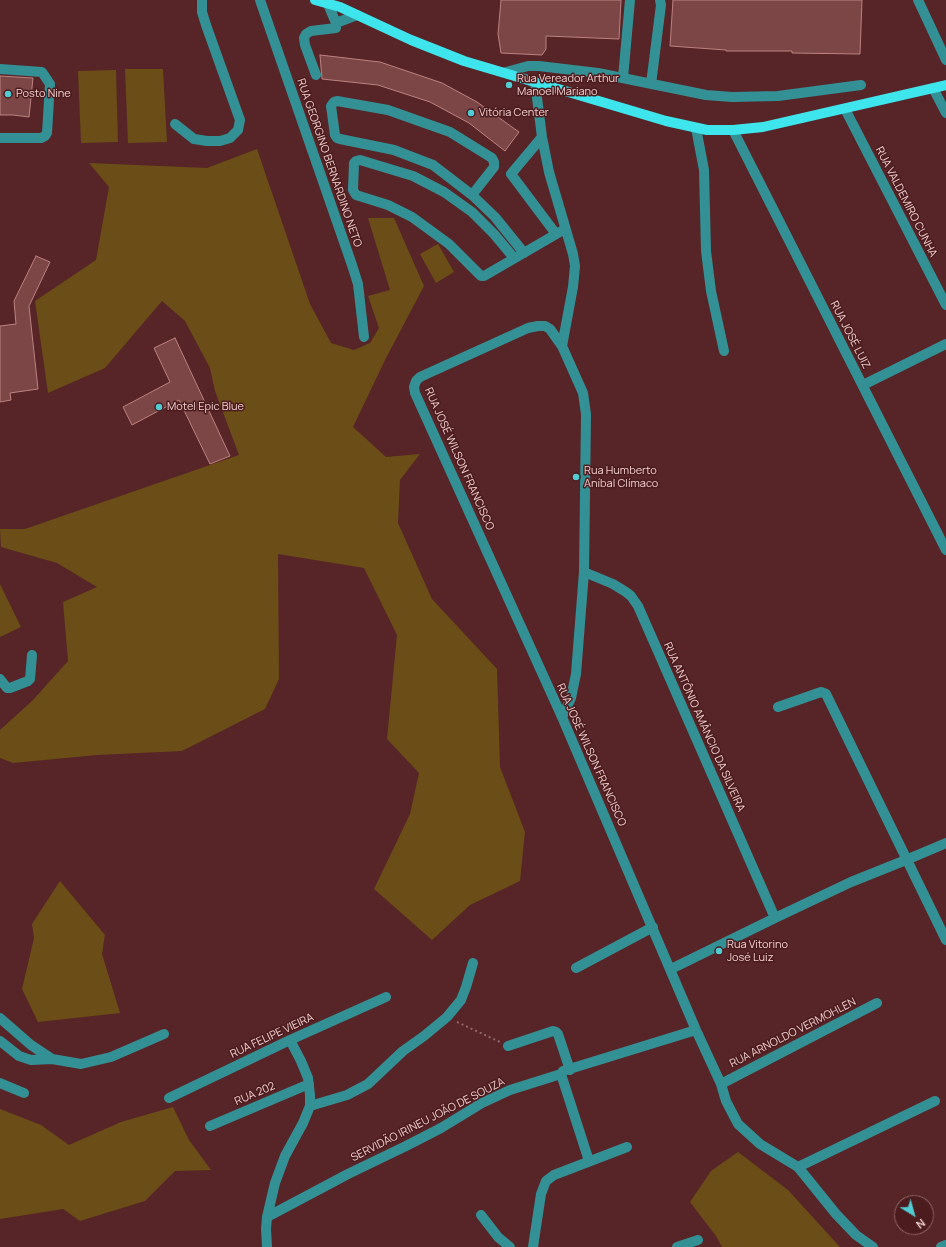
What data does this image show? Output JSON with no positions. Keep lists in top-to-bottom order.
{
  "streets": {
    "street": [
      "RUA GEORGINO BERNARDINO NETO",
      "RUA VALDEMIRO CUNHA",
      "RUA JOSÉ LUIZ",
      "RUA JOSÉ WILSON FRANCISCO",
      "RUA ANTÔNIO AMÂNCIO DA SILVEIRA",
      "RUA ARNOLDO VERMOHLEN",
      "RUA FELIPE VIEIRA",
      "RUA 202",
      "SERVIDÃO IRINEU JOÃO DE SOUZA"
    ]
  },
  "crossings": [
    ["RUA JOSÉ WILSON FRANCISCO", "RUA ARNOLDO VERMOHLEN"],
    ["RUA JOSÉ WILSON FRANCISCO", "SERVIDÃO IRINEU JOÃO DE SOUZA"]
  ],
  "places": [
    "Rua Vereador Arthur Manoel Mariano",
    "Posto Nine",
    "Vitória Center",
    "Motel Epic Blue",
    "Rua Humberto Aníbal Clímaco",
    "Rua Vitorino José Luiz"
  ],
  "north": "bottom right"
}
